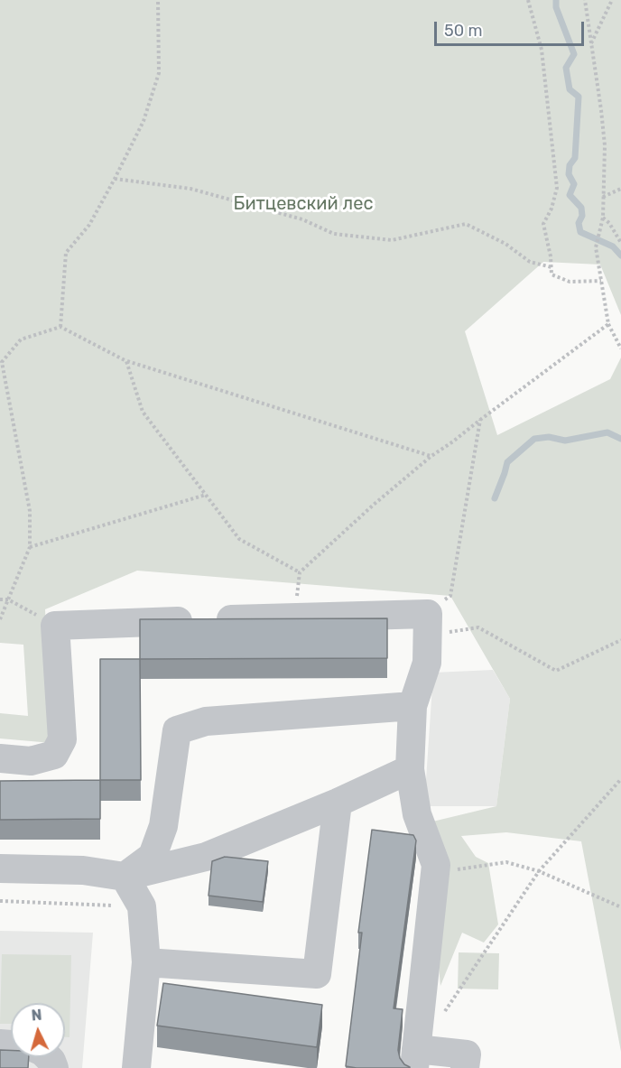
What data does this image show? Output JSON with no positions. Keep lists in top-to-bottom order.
{
  "parks": ["Битцевский лес"],
  "scale_bar": "50 m",
  "north": "top"
}
